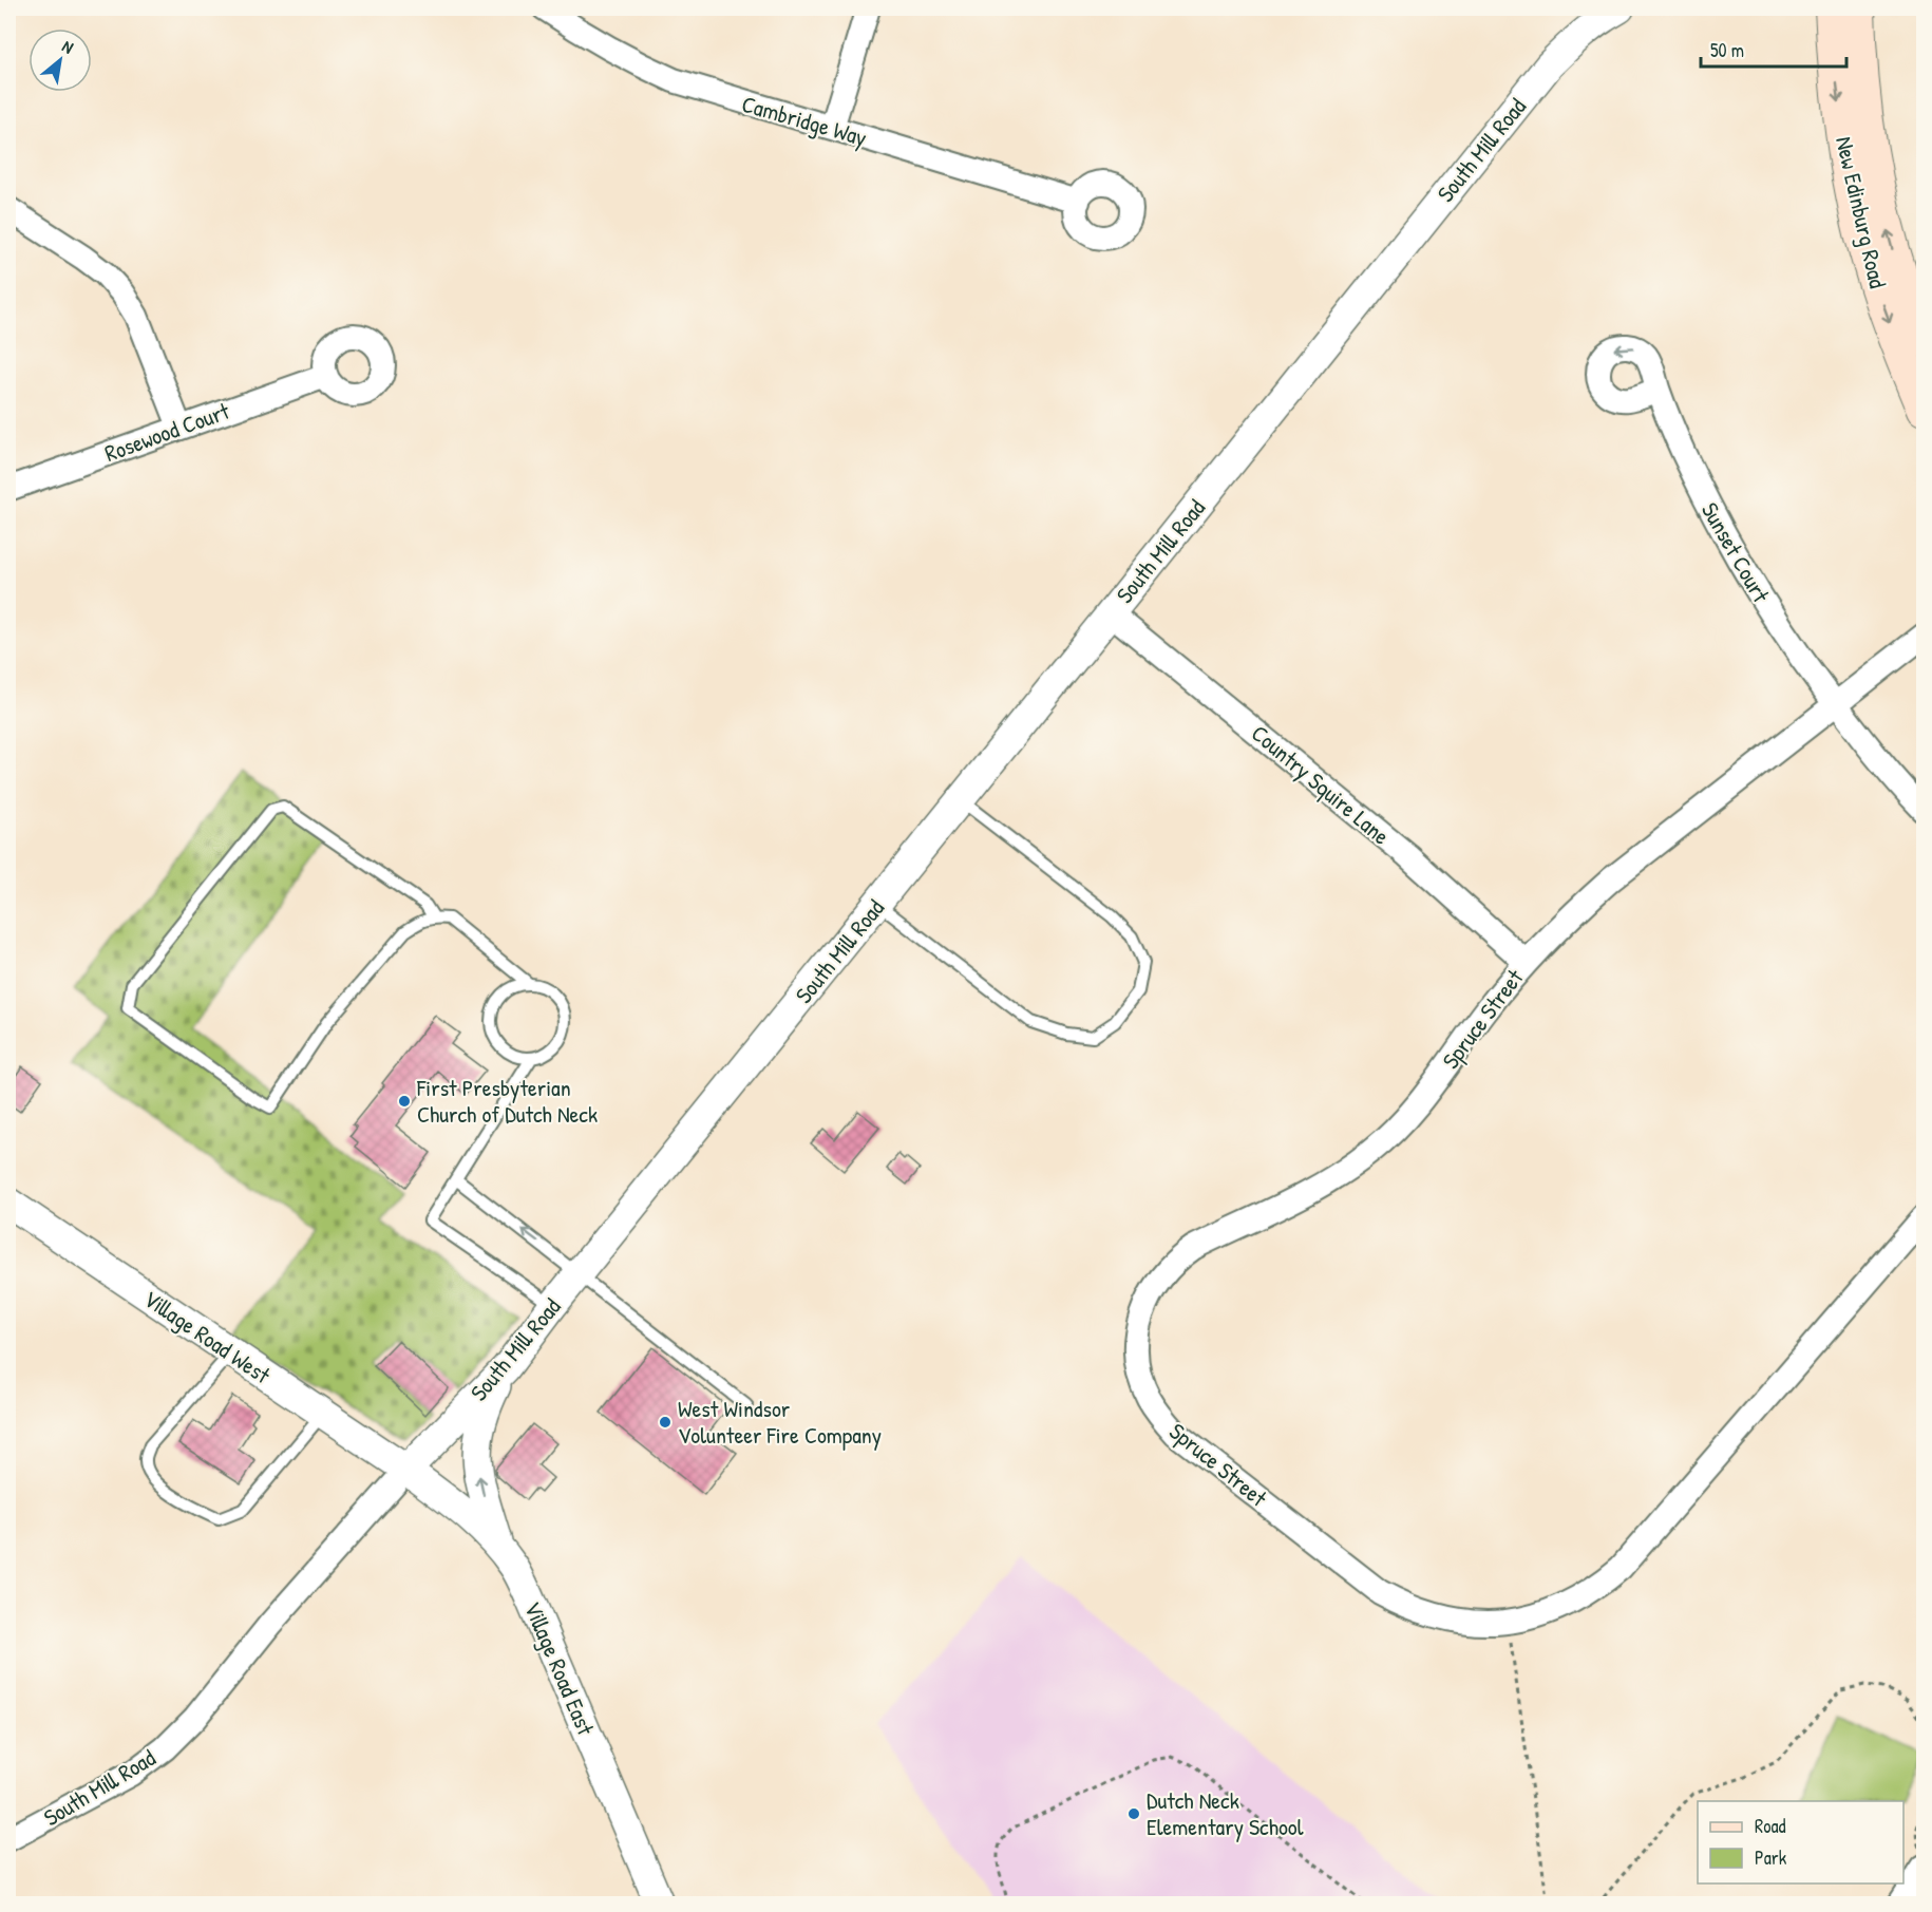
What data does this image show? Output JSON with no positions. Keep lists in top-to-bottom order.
{
  "streets": {
    "main road": ["New Edinburg Road"],
    "street": [
      "Cambridge Way",
      "South Mill Road",
      "Rosewood Court",
      "Sunset Court",
      "Country Squire Lane",
      "Spruce Street",
      "Village Road West",
      "Village Road East"
    ]
  },
  "crossings": [
    ["South Mill Road", "Country Squire Lane"],
    ["South Mill Road", "Village Road West"],
    ["South Mill Road", "Village Road East"],
    ["Sunset Court", "Spruce Street"],
    ["Country Squire Lane", "Spruce Street"],
    ["Village Road West", "Village Road East"]
  ],
  "places": ["First Presbyterian Church of Dutch Neck", "West Windsor Volunteer Fire Company", "Dutch Neck Elementary School"],
  "legend": ["Road", "Park"],
  "scale_bar": "50 m",
  "north": "top right"
}
